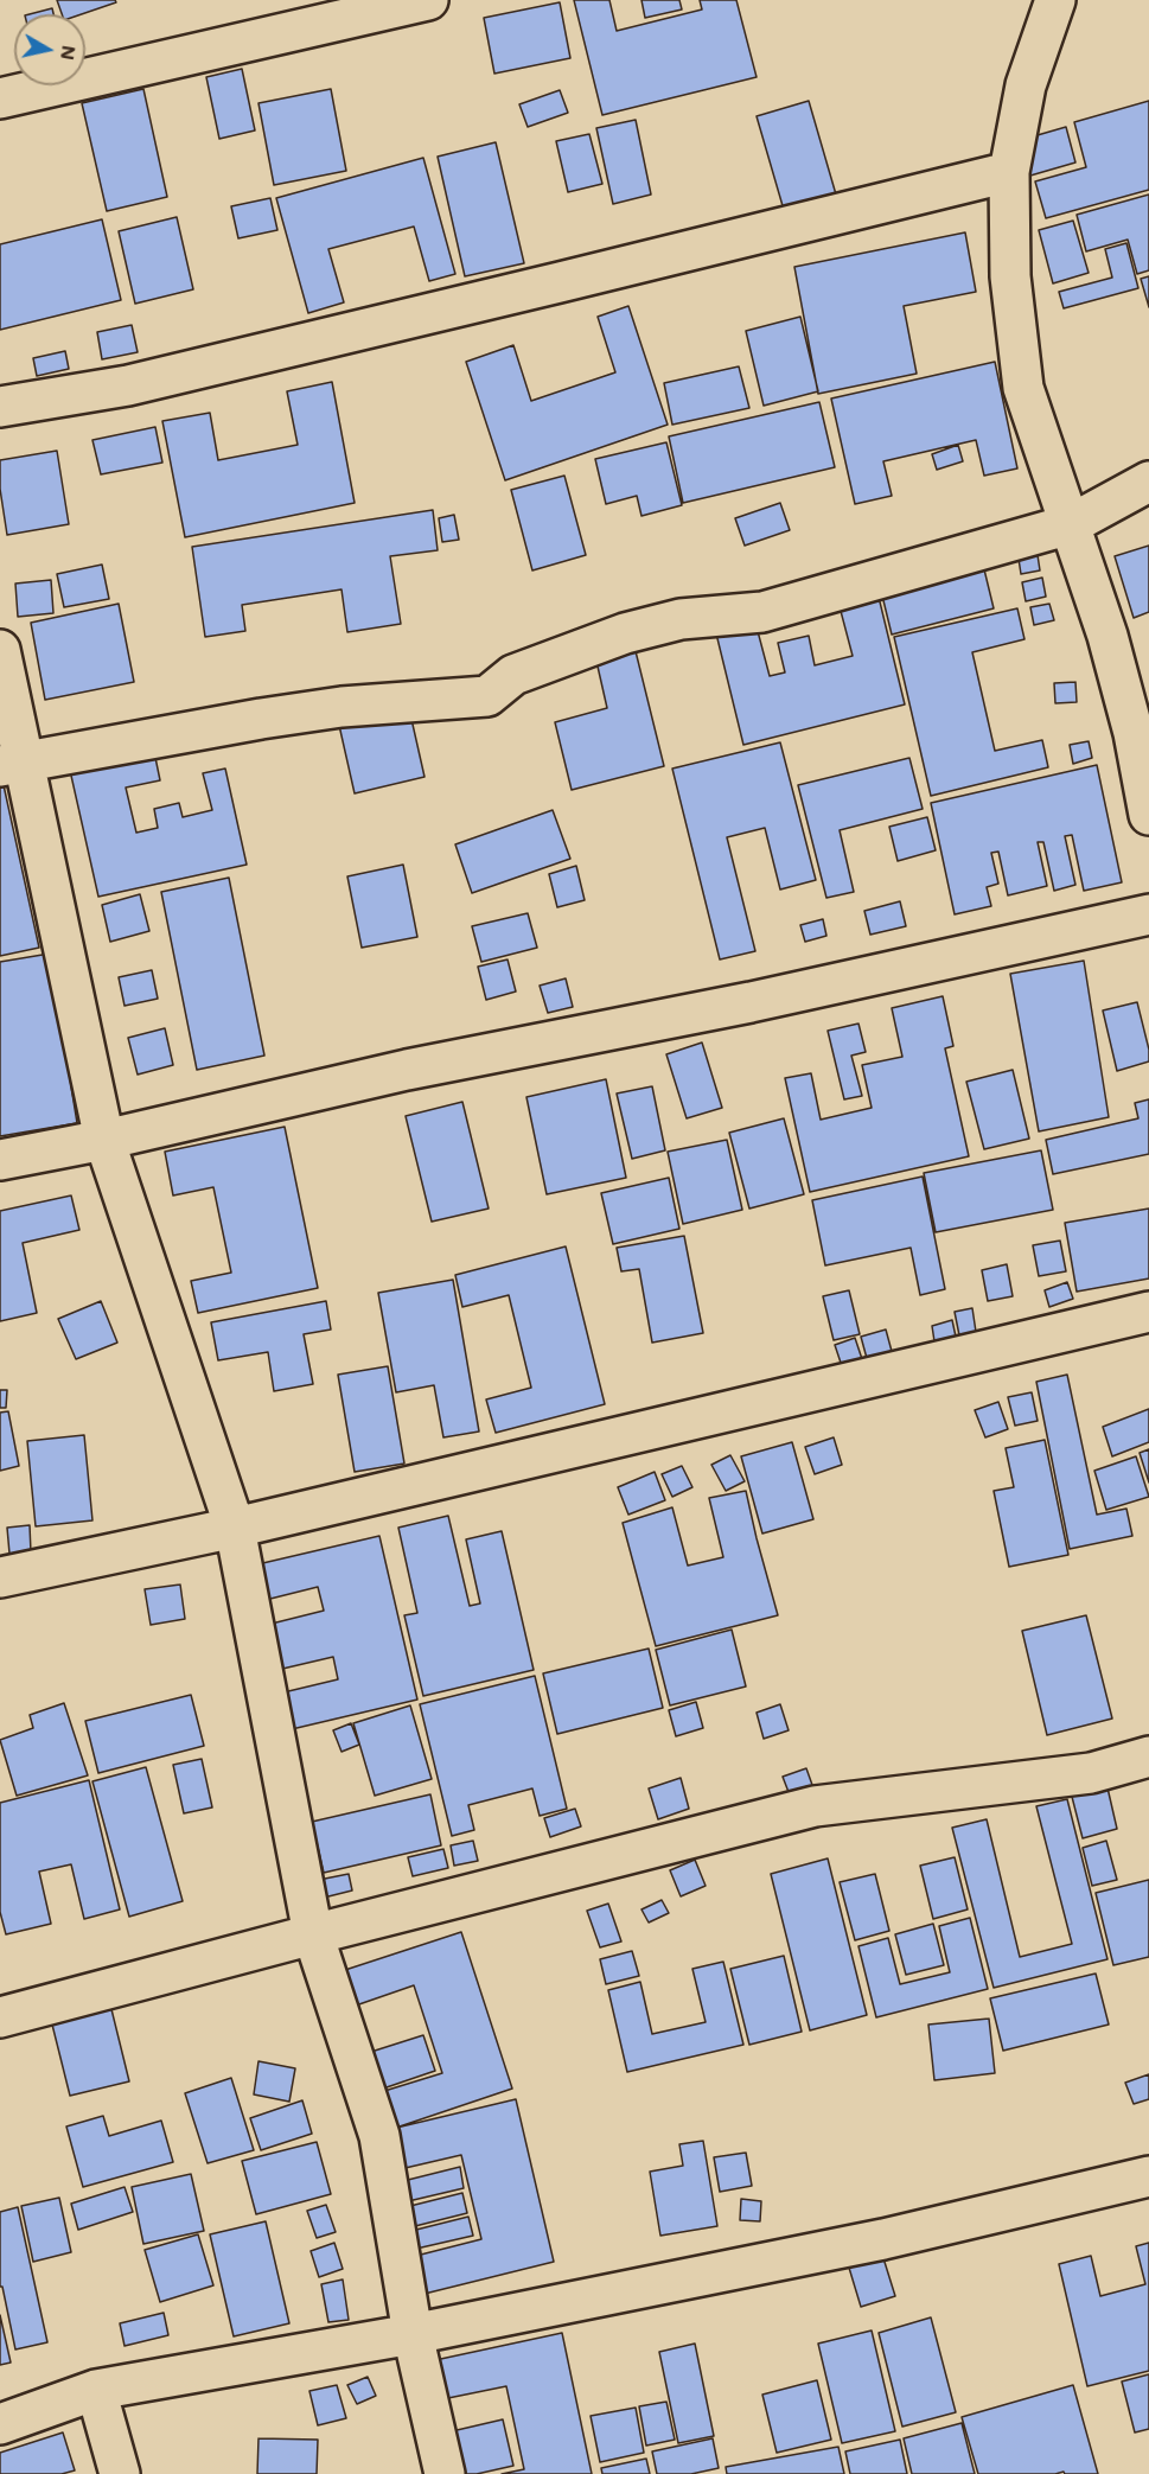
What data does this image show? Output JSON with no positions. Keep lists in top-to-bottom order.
{
  "north": "right"
}
